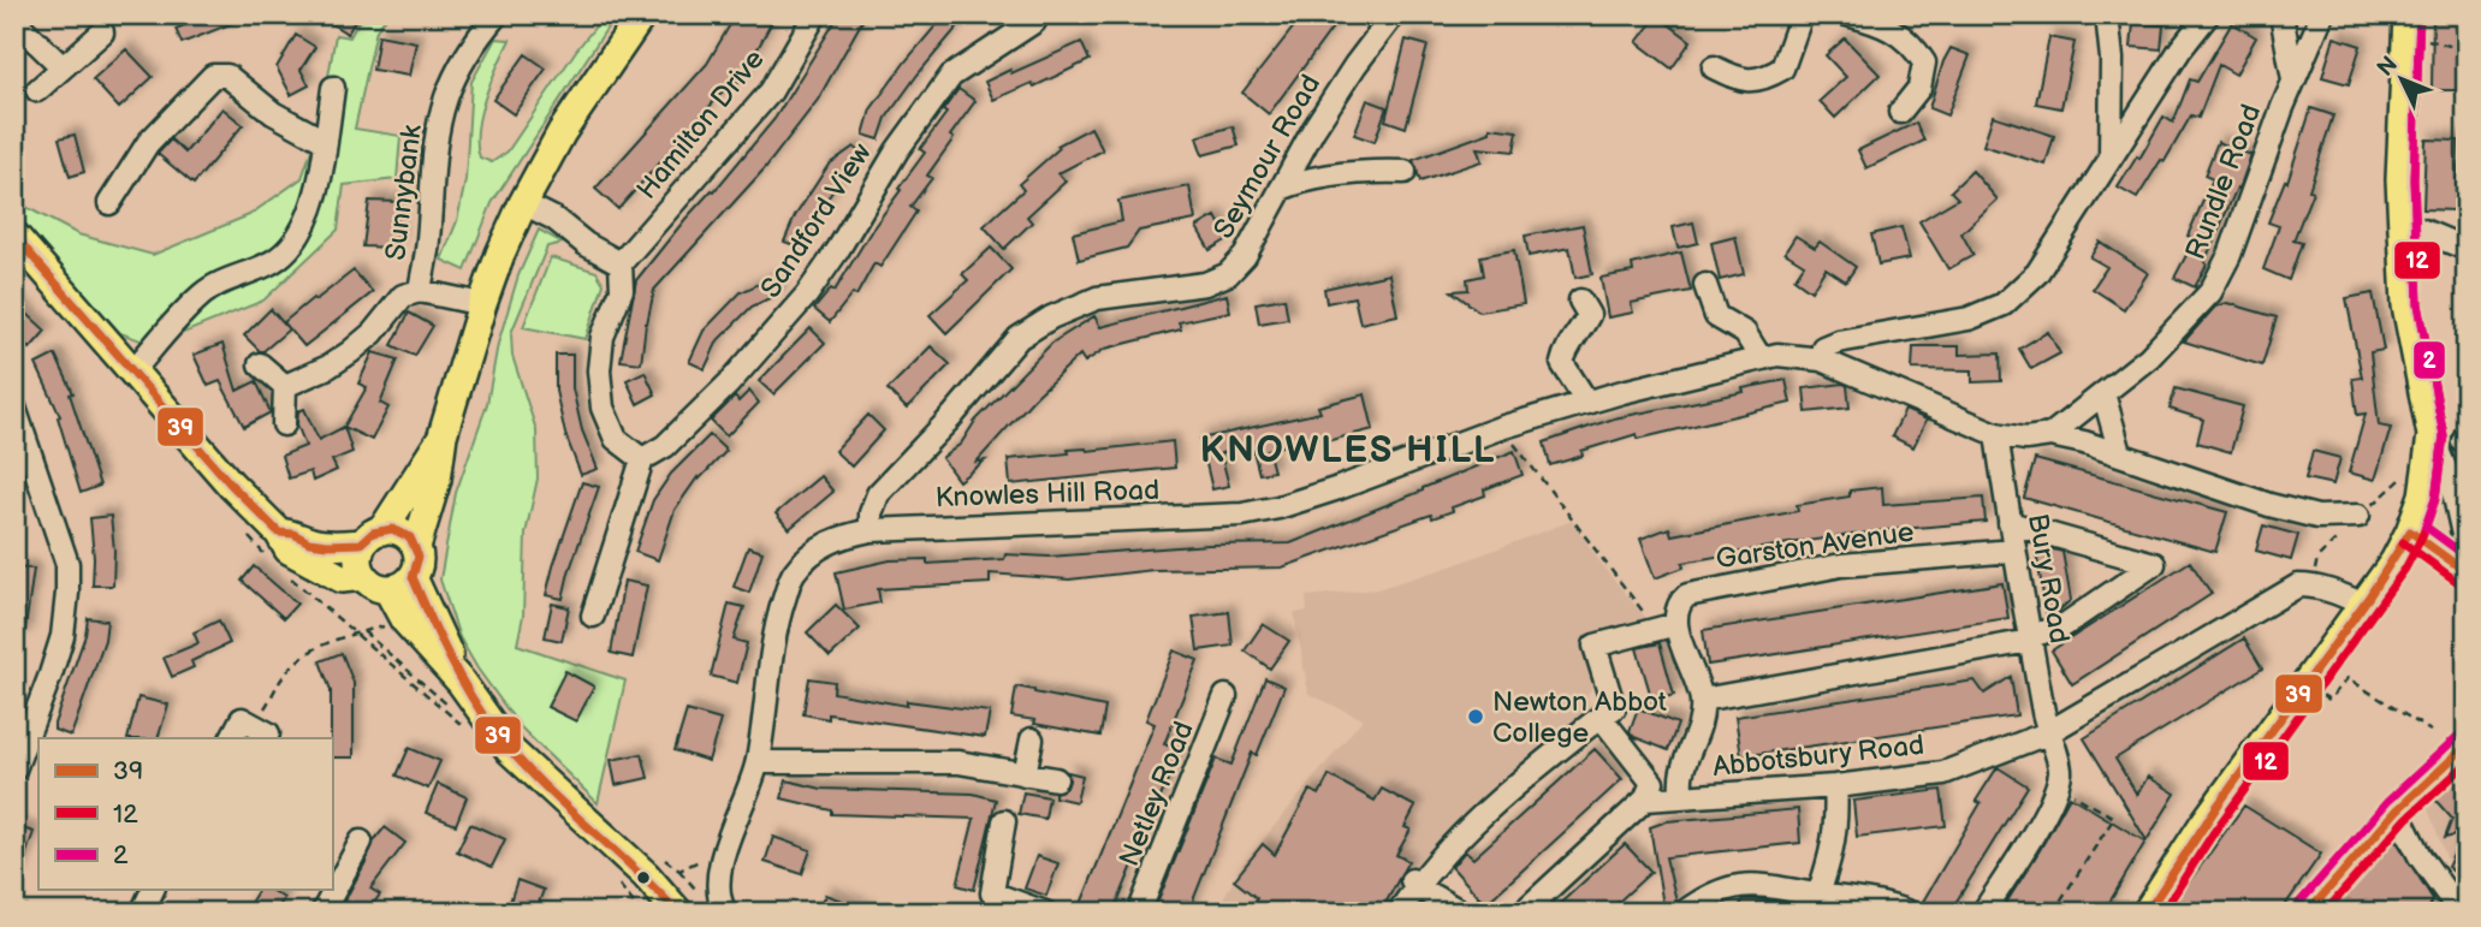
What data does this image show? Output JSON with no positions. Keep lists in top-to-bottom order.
{
  "streets": {
    "street": [
      "Hamilton Drive",
      "Seymour Road",
      "Rundle Road",
      "Sunnybank",
      "Sandford View",
      "Knowles Hill Road",
      "Garston Avenue",
      "Bury Road",
      "Abbotsbury Road",
      "Netley Road"
    ]
  },
  "crossings": [
    ["Seymour Road", "Knowles Hill Road"],
    ["Rundle Road", "Knowles Hill Road"],
    ["Knowles Hill Road", "Bury Road"],
    ["Garston Avenue", "Bury Road"],
    ["Bury Road", "Abbotsbury Road"]
  ],
  "districts": ["KNOWLES HILL"],
  "places": ["Newton Abbot College"],
  "lines": ["transit line 12", "transit line 2", "transit line 39"],
  "legend": ["39", "12", "2"],
  "north": "top left"
}
